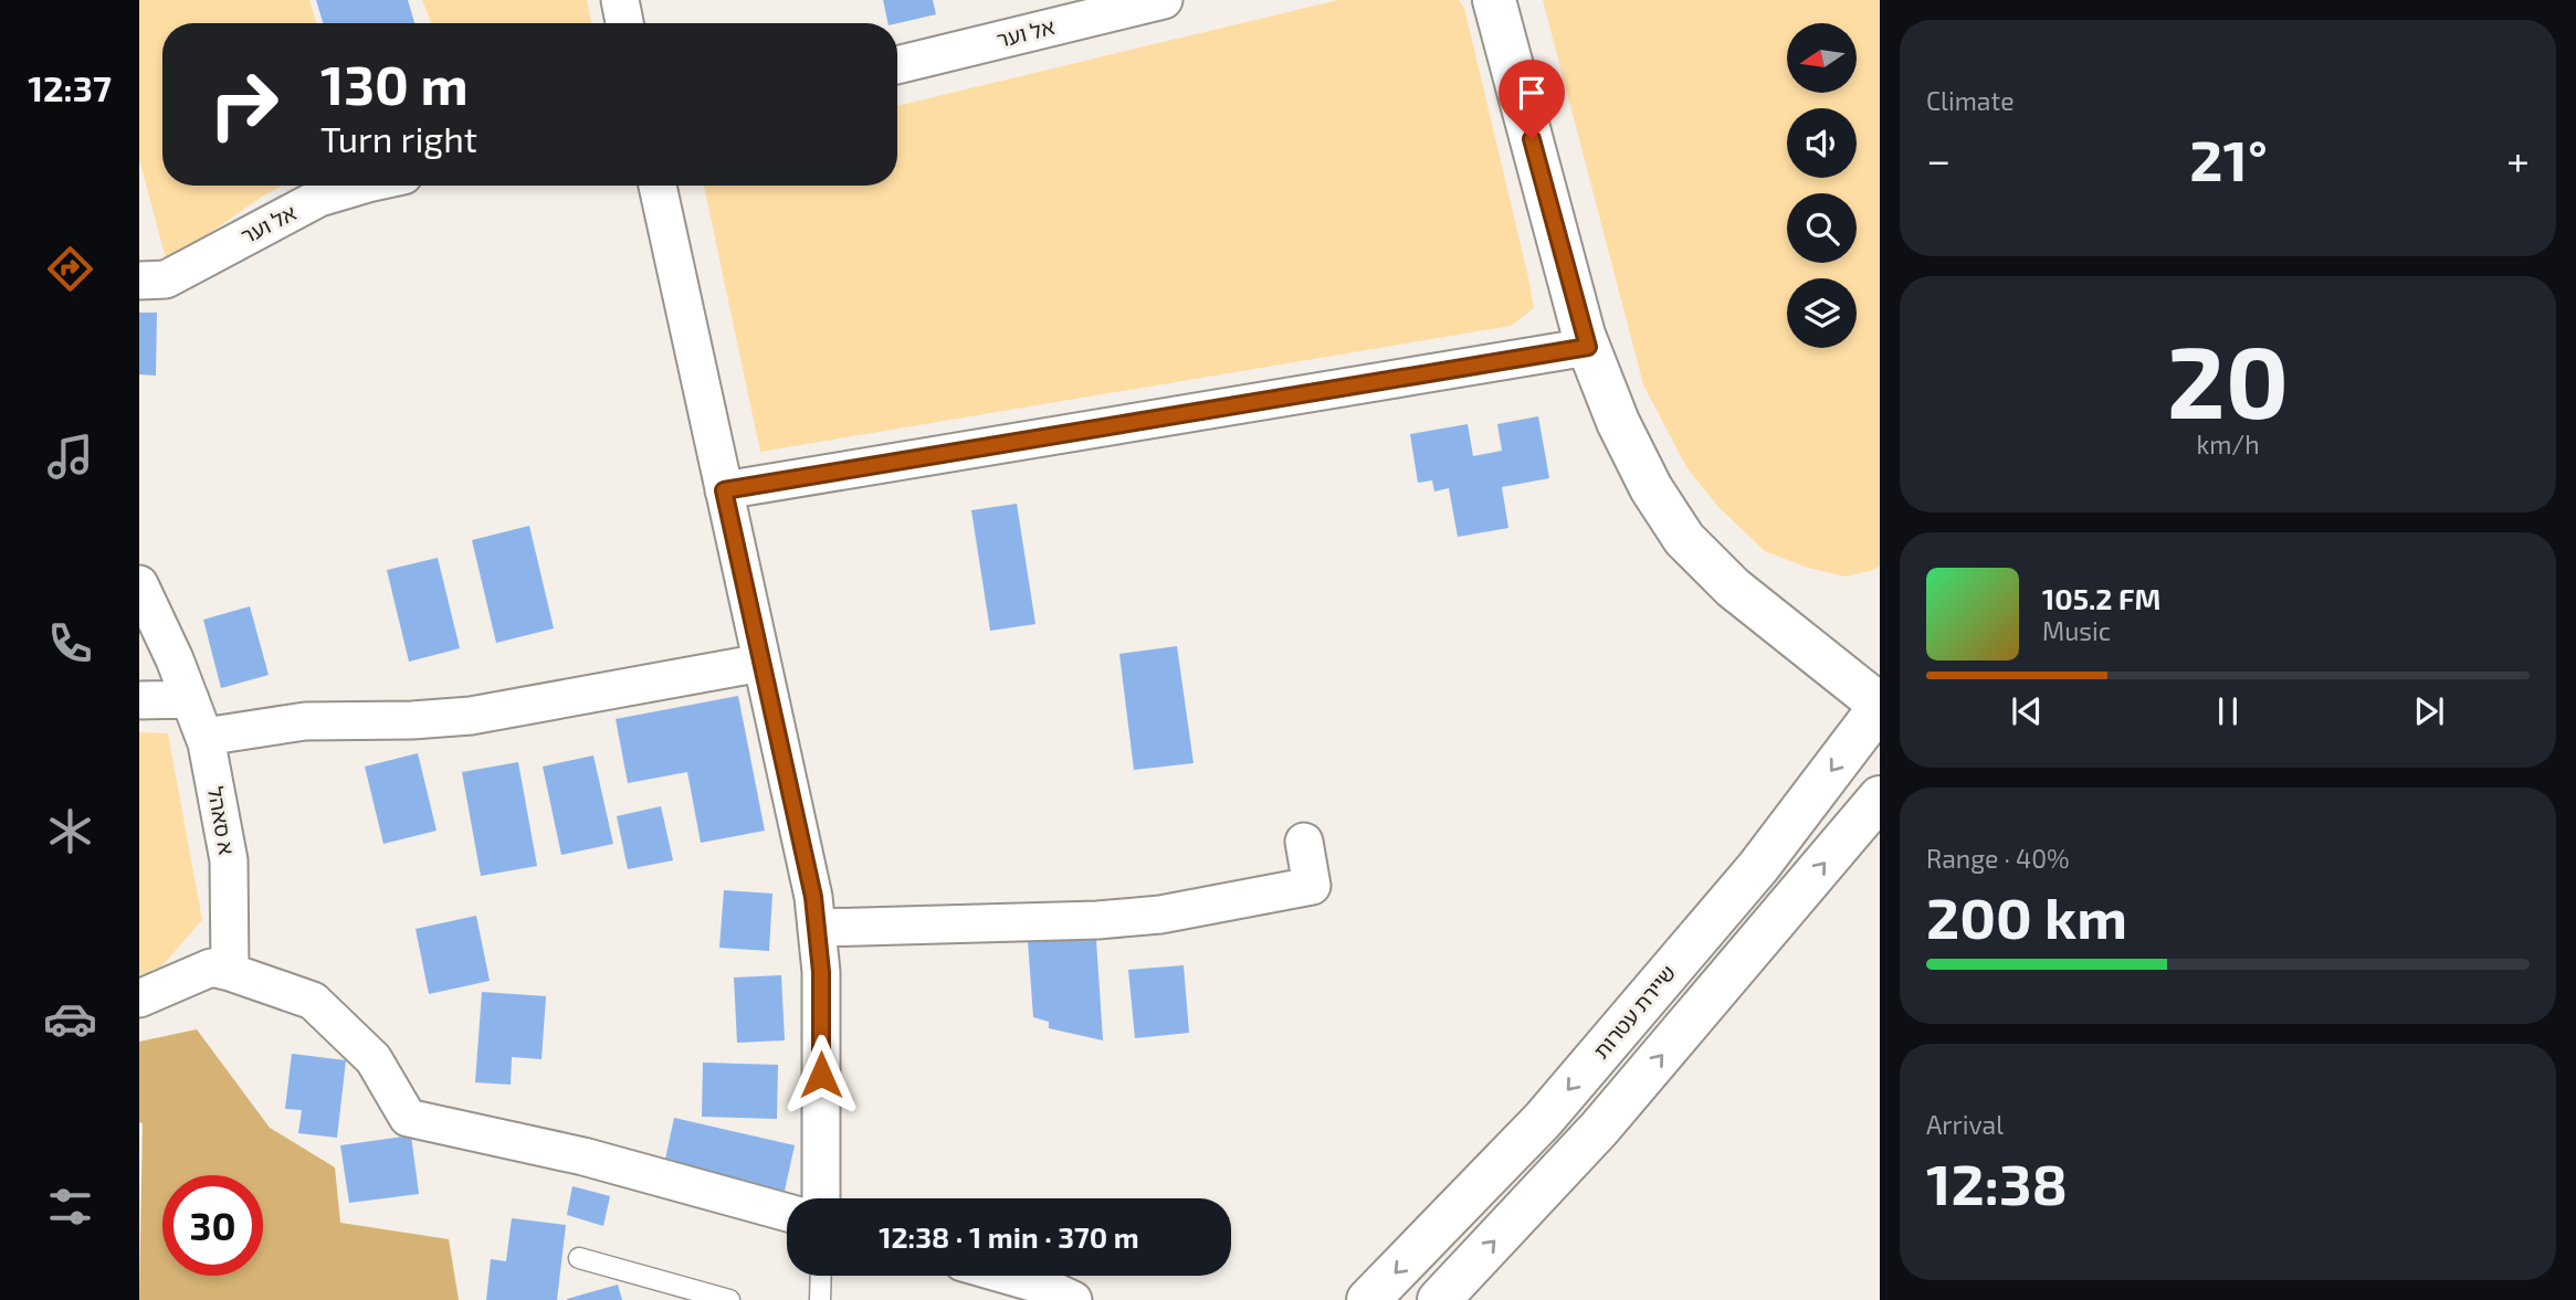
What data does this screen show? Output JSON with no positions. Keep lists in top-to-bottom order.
{
  "streets": {
    "main road": ["שיירת עטרות"],
    "street": ["אל וער", "א סאהל"]
  },
  "north": "left",
  "page": {
    "tabs": "12:37",
    "tile": [
      "Climate",
      ["20", "km/h"],
      ["Range · 40%", "200 km"],
      ["Arrival", "12:38"]
    ],
    "turn": ["130 m", "Turn right"],
    "heat": ["−", "21°", "+"],
    "song": ["105.2 FM", "Music"],
    "limit": "30",
    "trip": "12:38 · 1 min · 370 m"
  }
}
